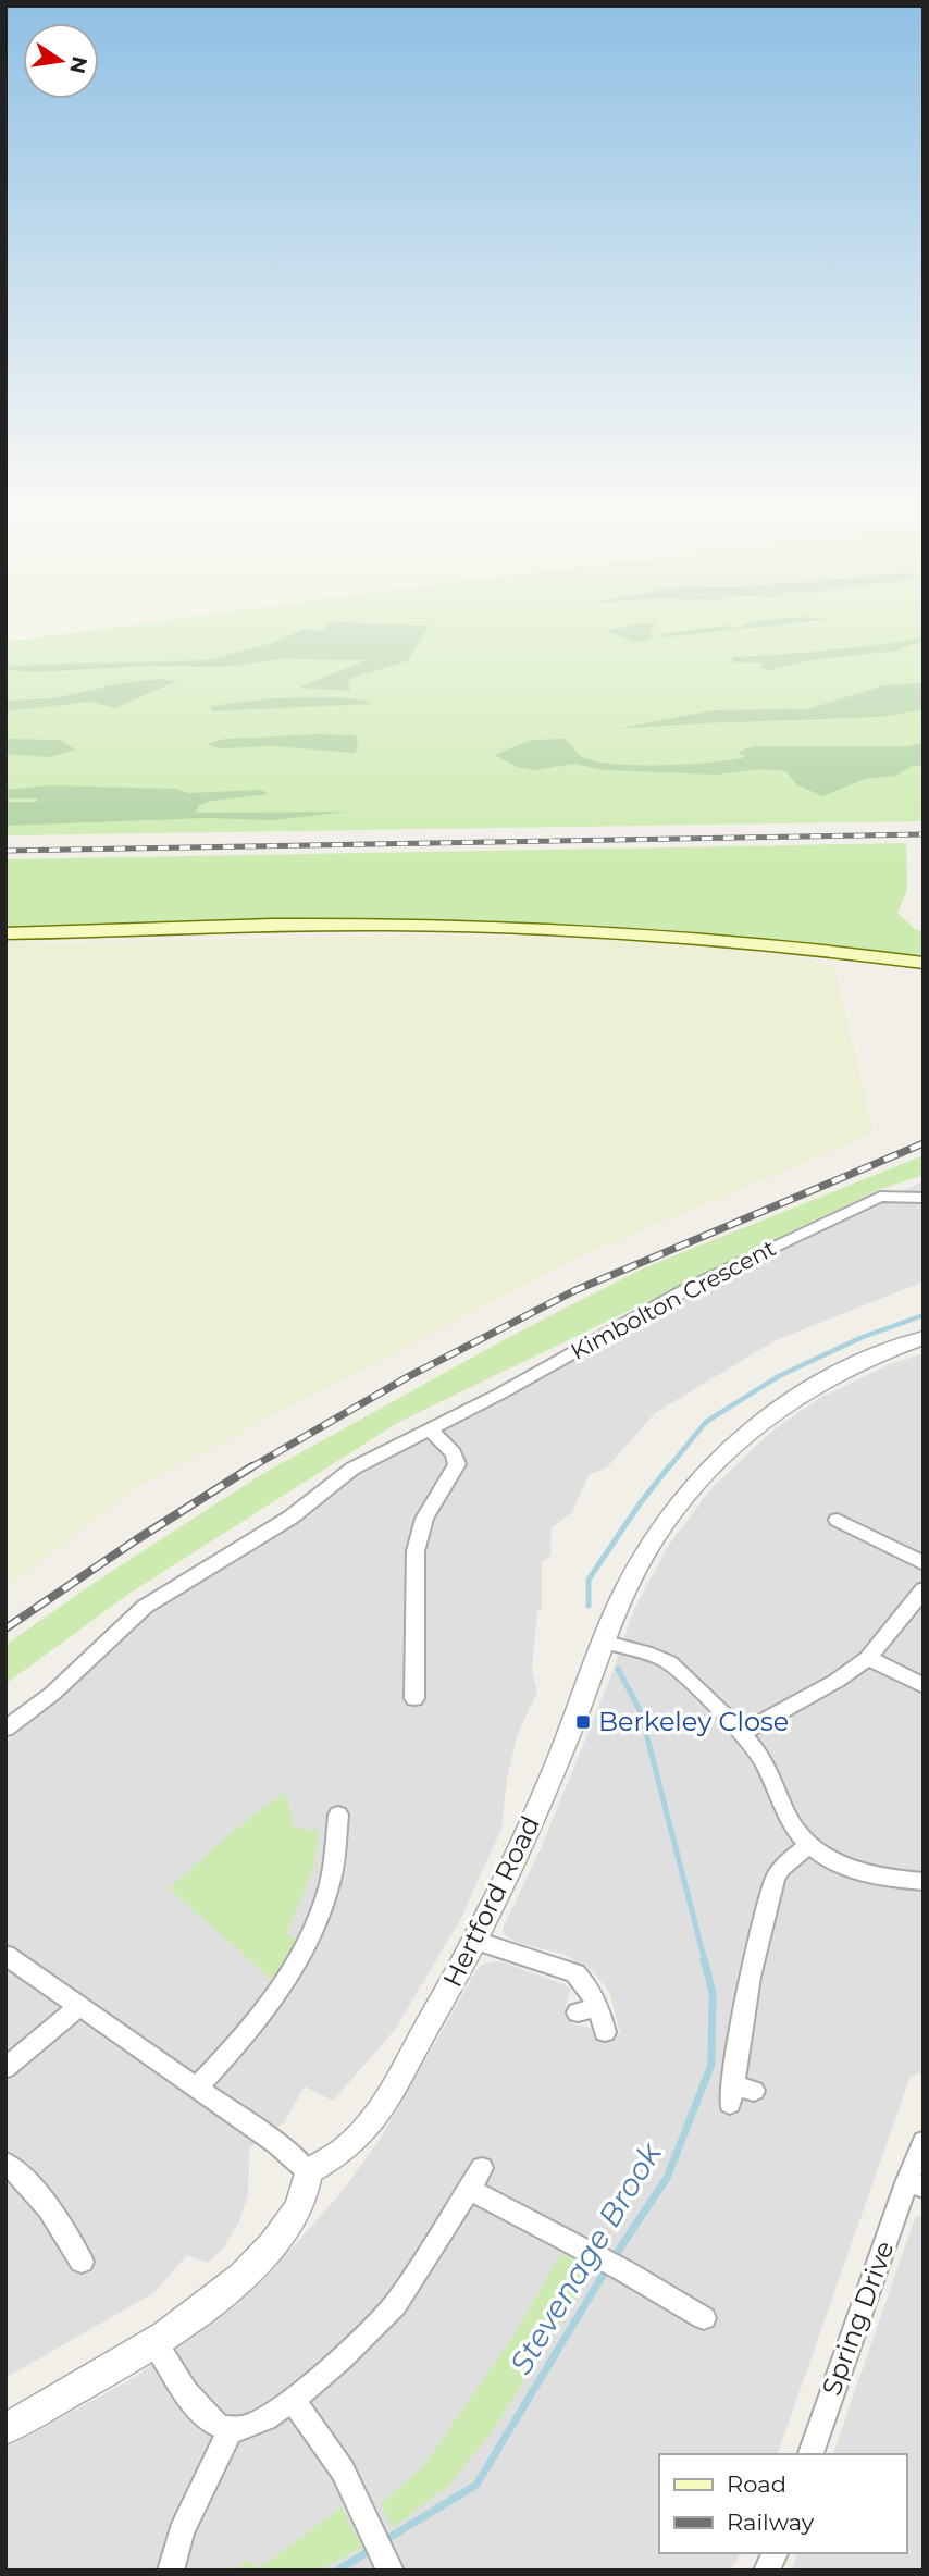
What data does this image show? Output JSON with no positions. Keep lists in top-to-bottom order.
{
  "streets": {
    "street": ["Kimbolton Crescent", "Hertford Road", "Spring Drive"]
  },
  "water": ["Stevenage Brook"],
  "places": {
    "transit": ["Berkeley Close"]
  },
  "legend": ["Road", "Railway"],
  "north": "right"
}
